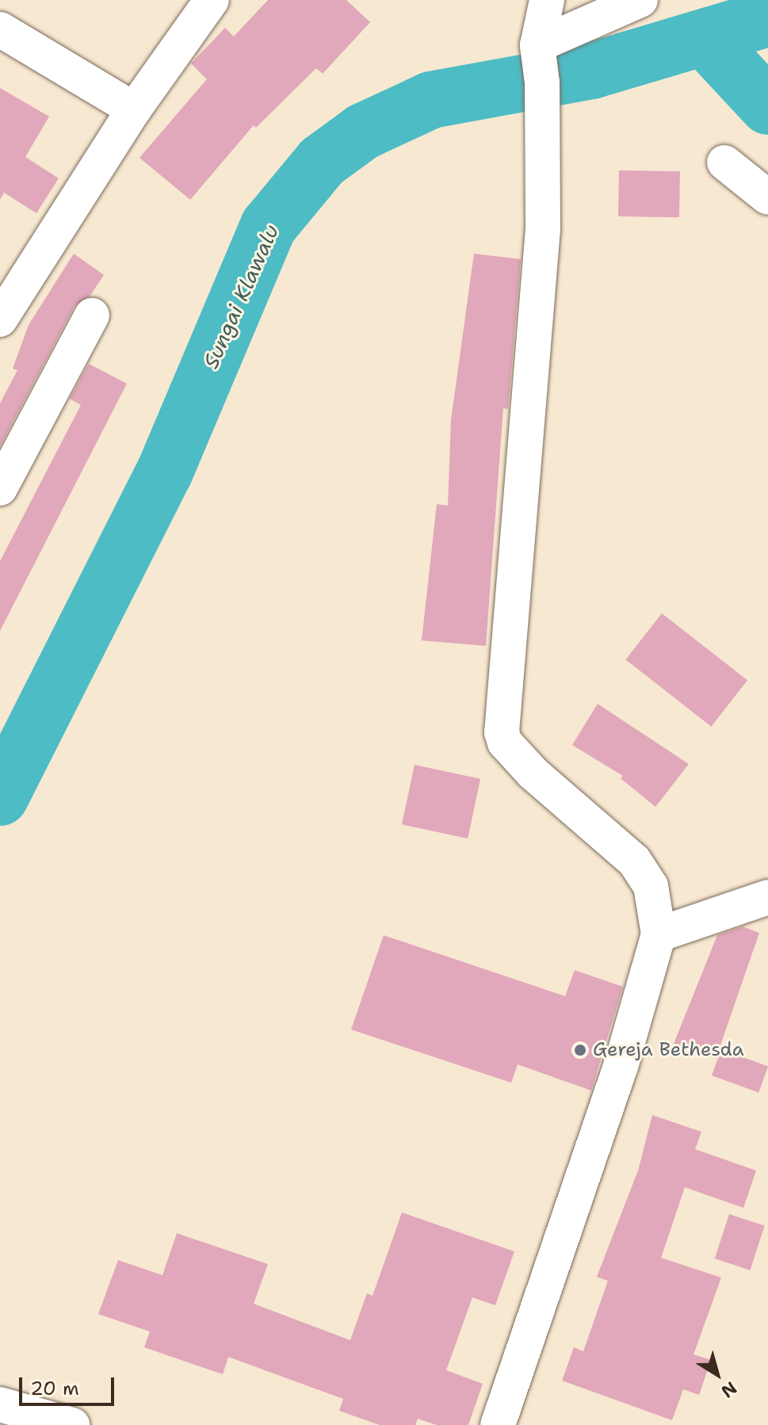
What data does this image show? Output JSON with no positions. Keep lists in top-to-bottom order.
{
  "water": ["Sungai Klawalu"],
  "places": ["Gereja Bethesda"],
  "scale_bar": "20 m",
  "north": "bottom right"
}
